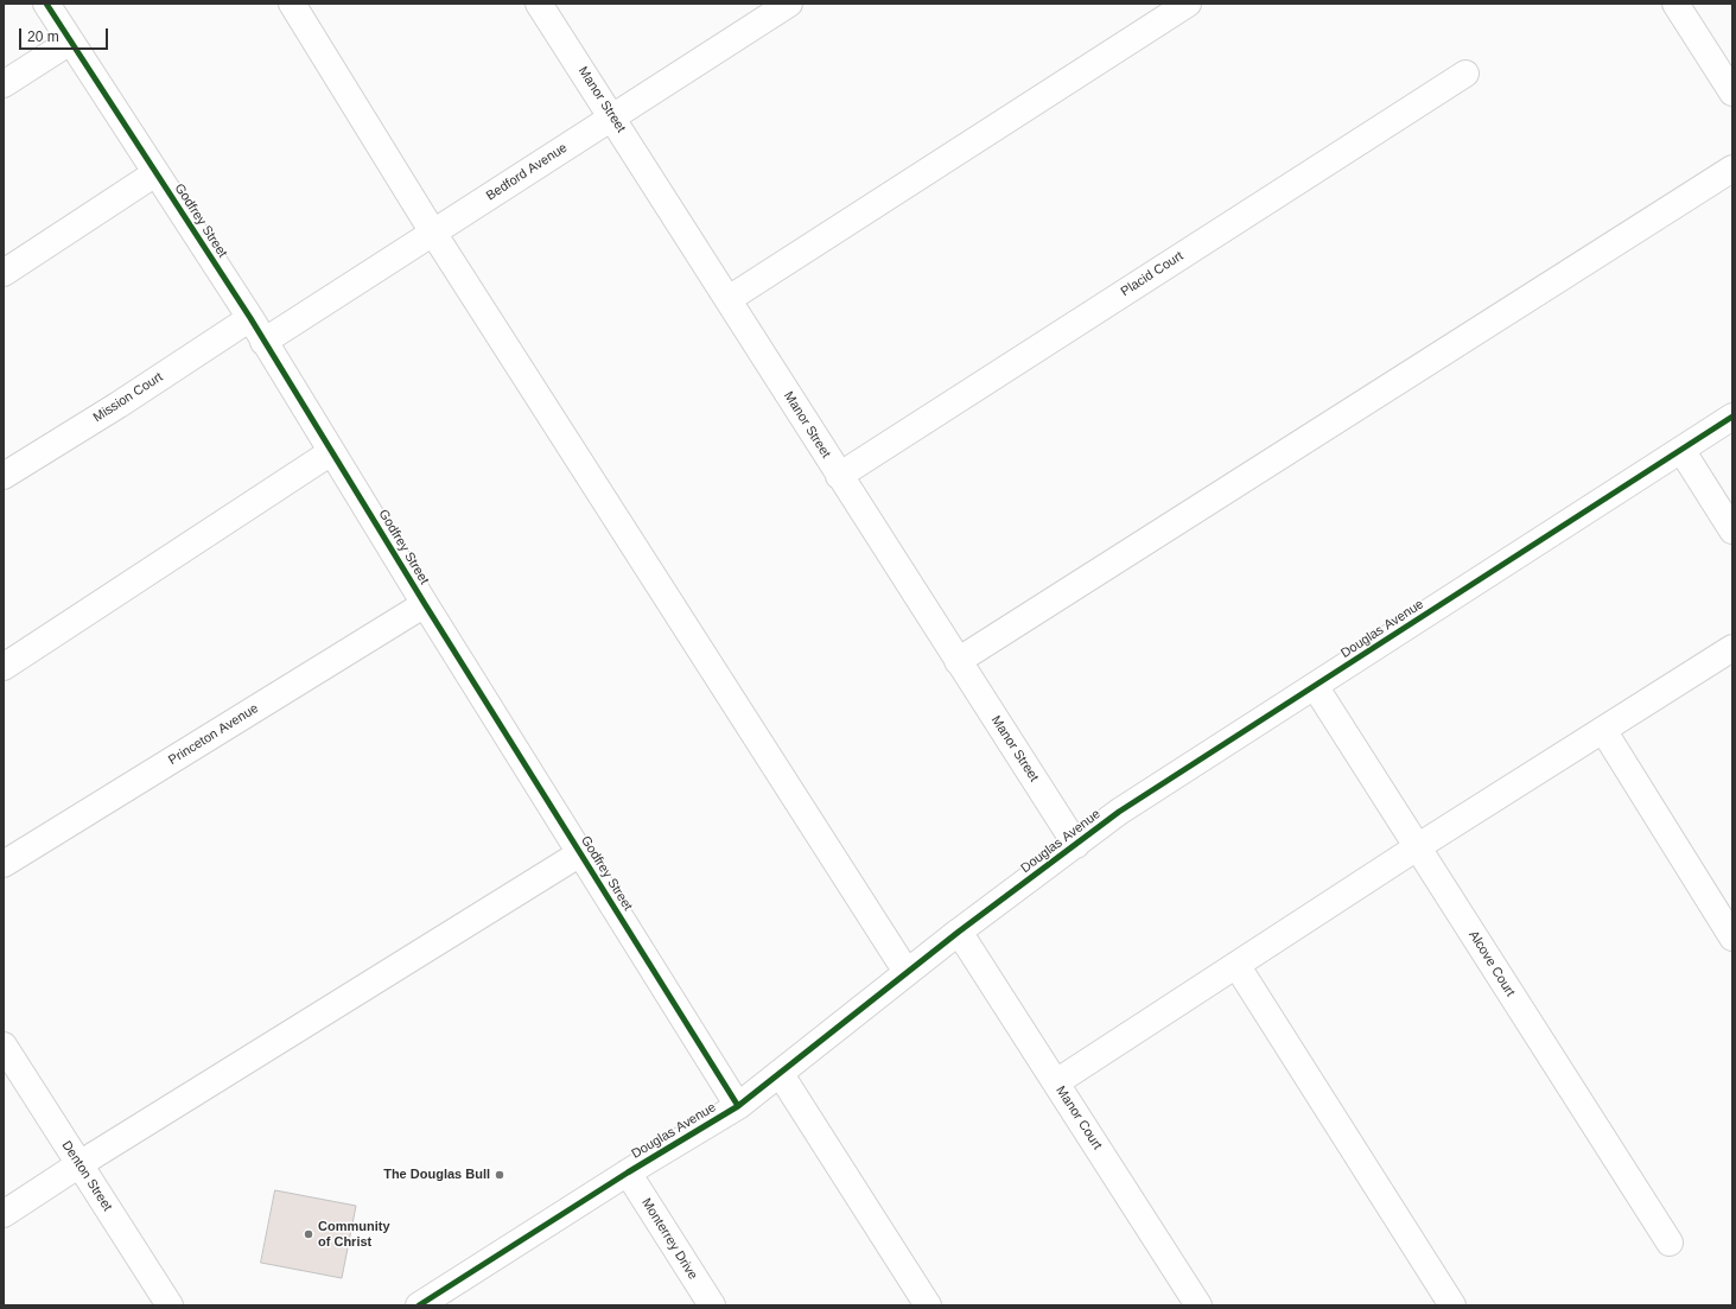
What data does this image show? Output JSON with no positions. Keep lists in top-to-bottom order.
{
  "streets": {
    "street": [
      "Manor Street",
      "Bedford Avenue",
      "Godfrey Street",
      "Placid Court",
      "Mission Court",
      "Douglas Avenue",
      "Princeton Avenue",
      "Alcove Court",
      "Manor Court",
      "Denton Street",
      "Monterrey Drive"
    ]
  },
  "crossings": [
    ["Manor Street", "Bedford Avenue"],
    ["Manor Street", "Placid Court"],
    ["Manor Street", "Douglas Avenue"],
    ["Bedford Avenue", "Godfrey Street"],
    ["Godfrey Street", "Mission Court"],
    ["Godfrey Street", "Douglas Avenue"],
    ["Godfrey Street", "Princeton Avenue"],
    ["Douglas Avenue", "Alcove Court"],
    ["Douglas Avenue", "Manor Court"],
    ["Douglas Avenue", "Monterrey Drive"]
  ],
  "places": ["The Douglas Bull", "Community of Christ"],
  "scale_bar": "20 m"
}
